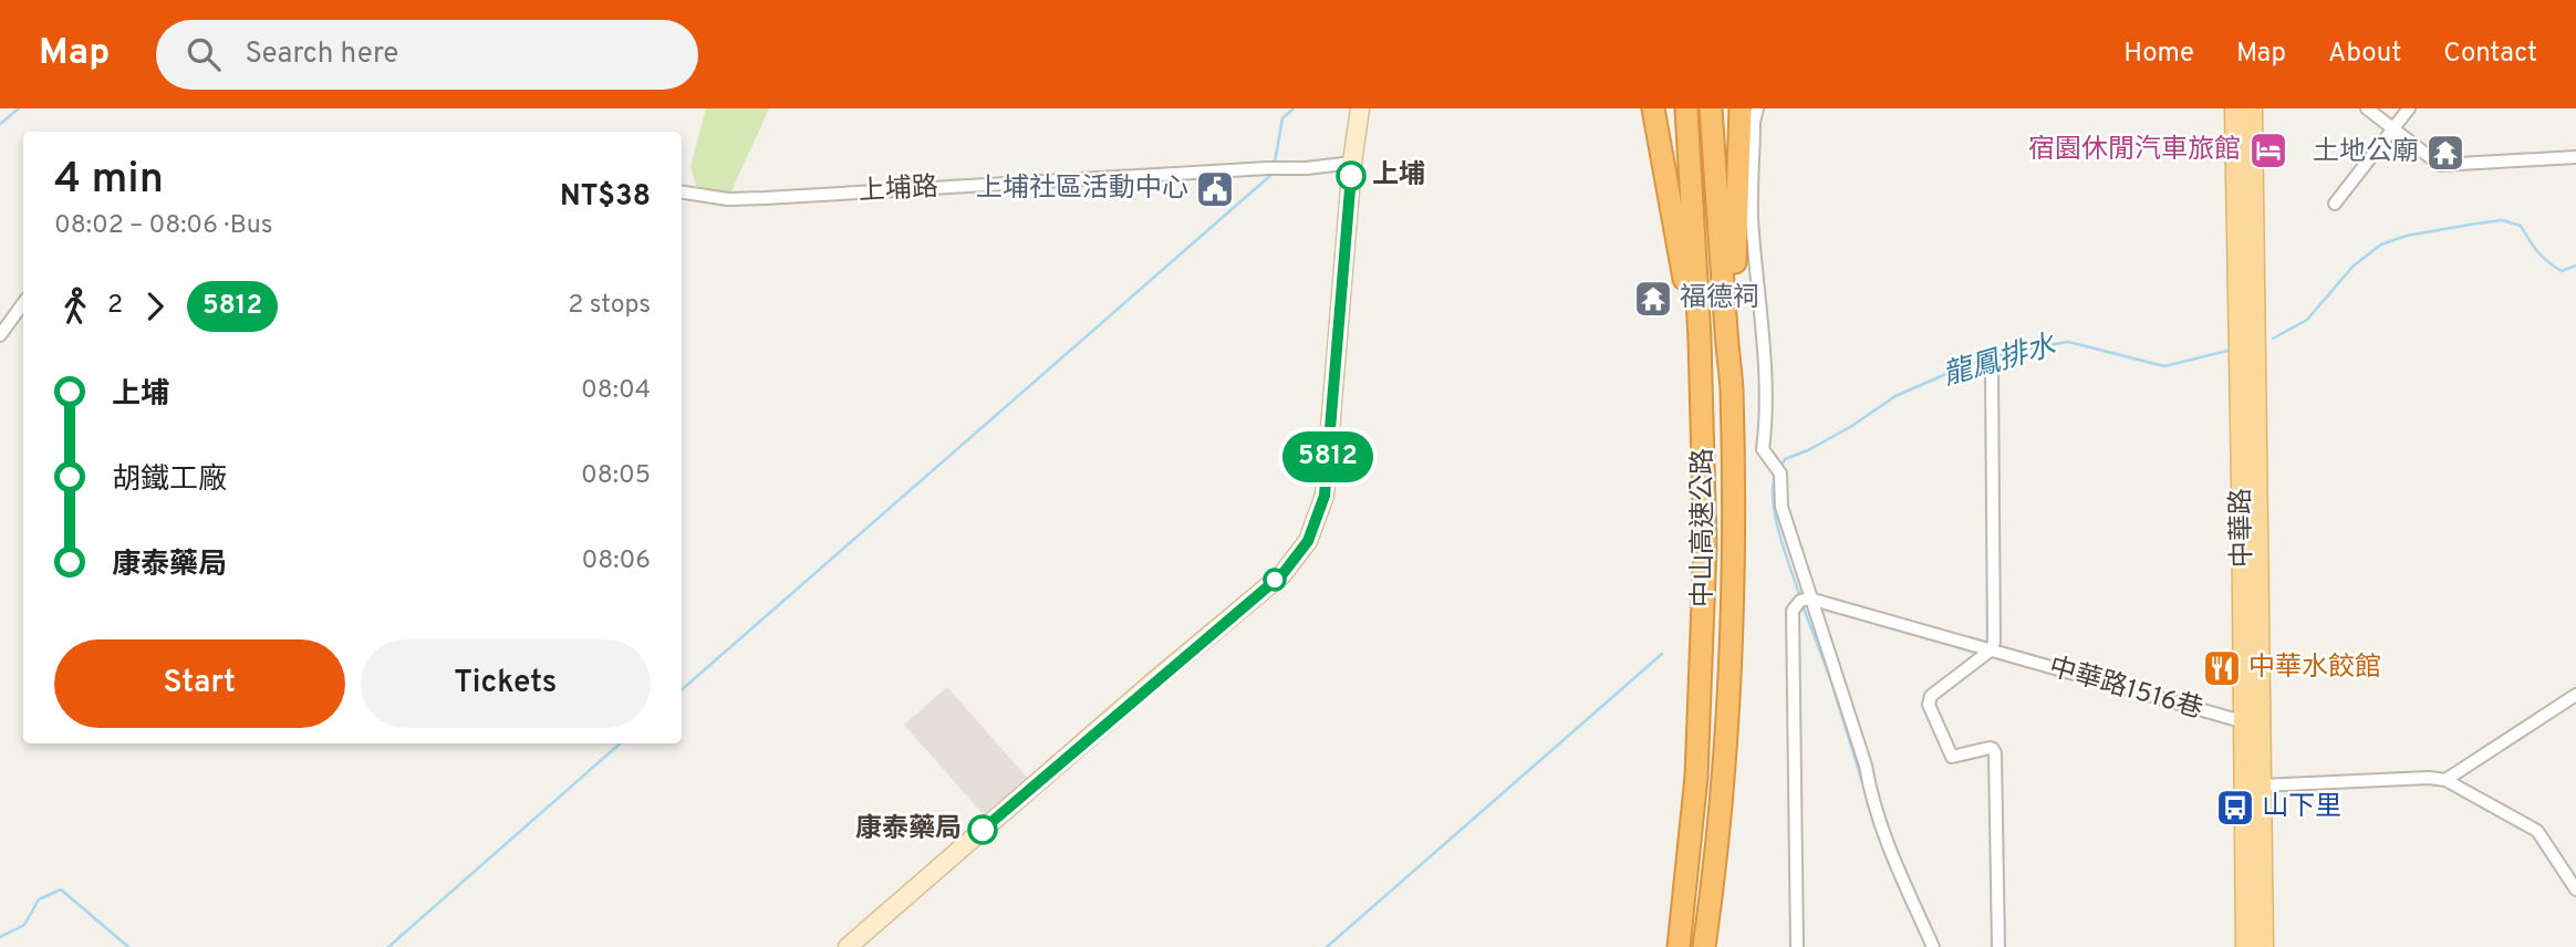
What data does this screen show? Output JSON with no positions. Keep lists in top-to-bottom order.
{
  "streets": {
    "highway": ["中山高速公路"],
    "main road": ["中華路"],
    "street": ["上埔路", "中華路1516巷"]
  },
  "crossings": [
    ["中華路", "中華路1516巷"]
  ],
  "water": ["龍鳳排水"],
  "places": {
    "hotel": ["宿園休閒汽車旅館"],
    "temple": ["土地公廟", "福德祠"],
    "other": ["上埔", "康泰藥局"],
    "public building": ["上埔社區活動中心"],
    "restaurant": ["中華水餃館"],
    "bus stop": ["山下里"]
  },
  "lines": ["bus line 5812"],
  "page": {
    "header": "Map",
    "search": "Search here",
    "nav": [
      "Home",
      "Map",
      "About",
      "Contact"
    ],
    "on_map": "5812",
    "heading": ["4 min", "08:02 – 08:06 · Bus", "NT$38"],
    "legs": ["2", "5812", "2 stops"],
    "list": [
      {
        "name": "上埔",
        "value": "08:04"
      },
      {
        "name": "胡鐵工廠",
        "value": "08:05"
      },
      {
        "name": "康泰藥局",
        "value": "08:06"
      }
    ],
    "buttons": ["Start", "Tickets"]
  }
}
